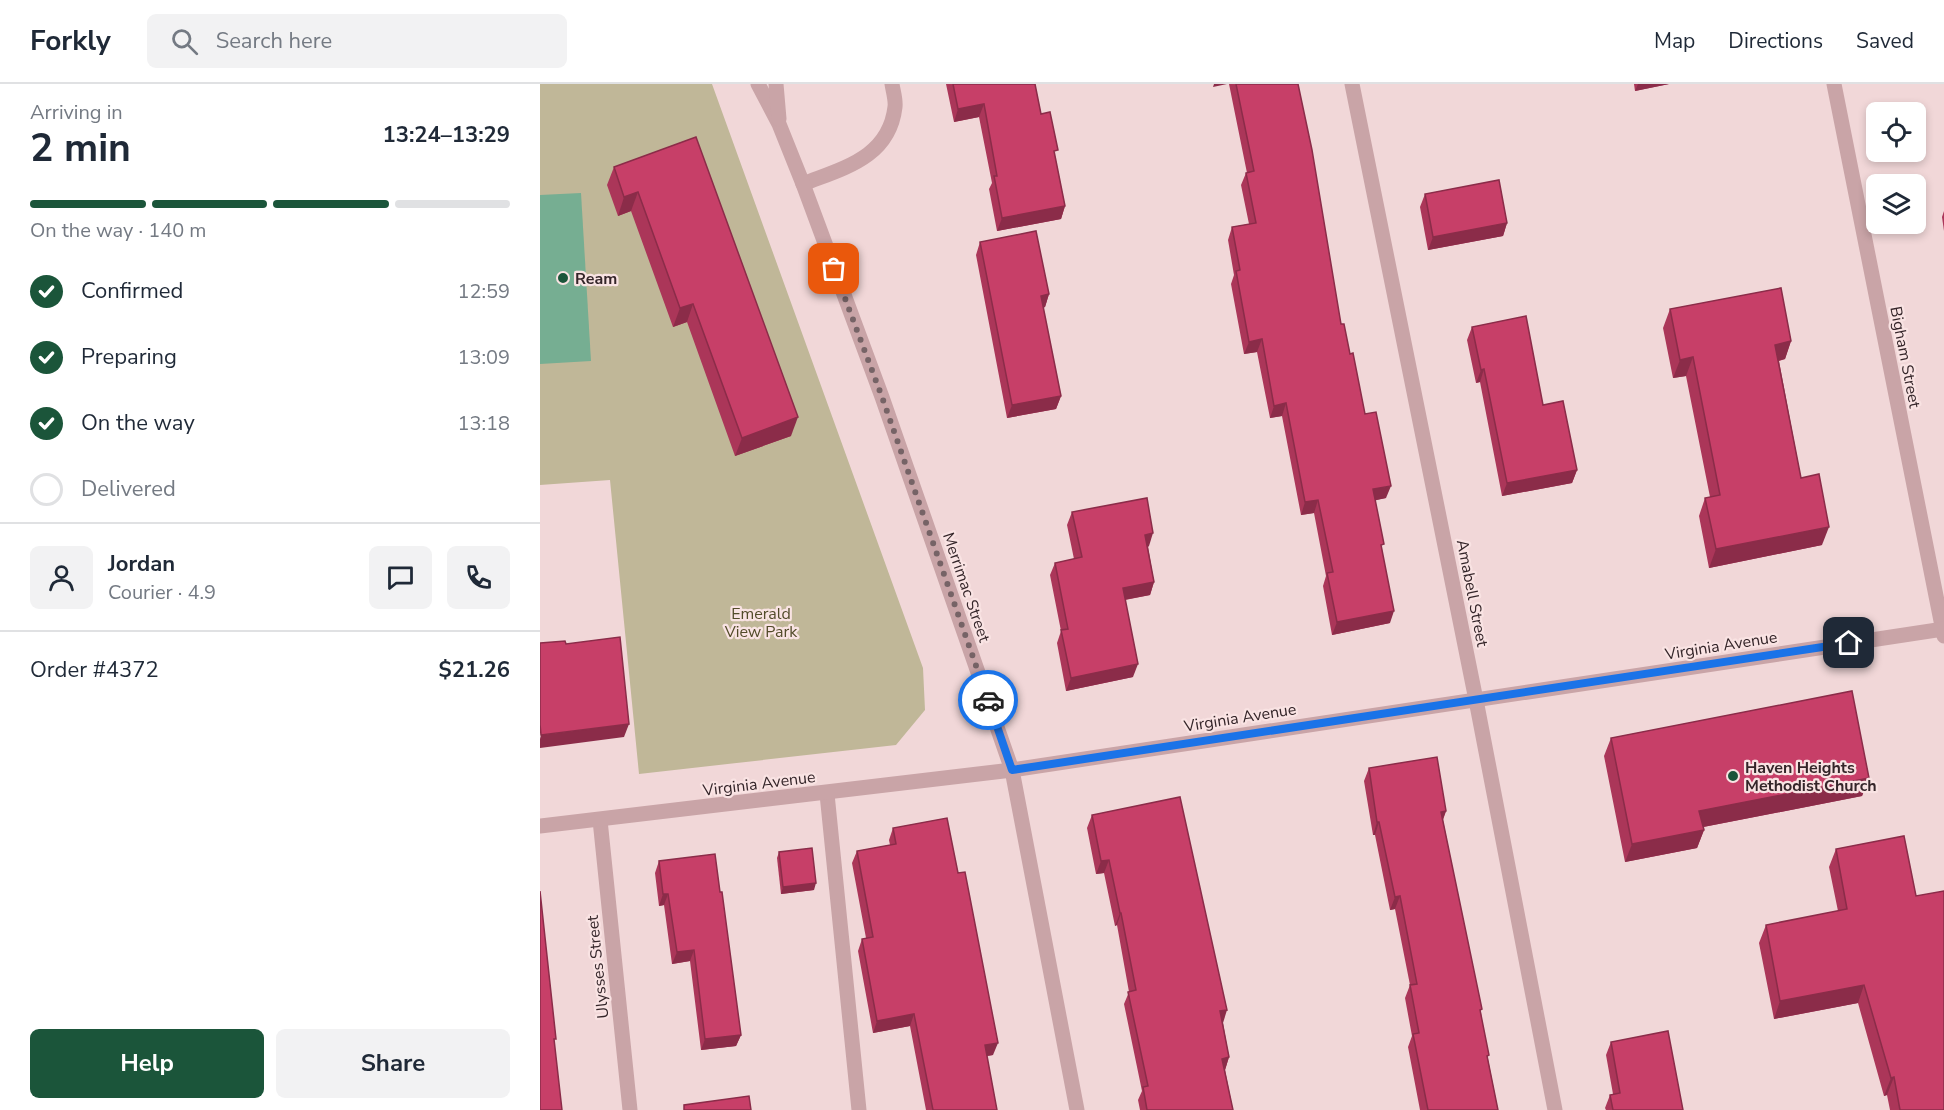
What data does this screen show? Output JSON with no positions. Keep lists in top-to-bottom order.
{
  "streets": {
    "street": [
      "Bigham Street",
      "Merrimac Street",
      "Amabell Street",
      "Virginia Avenue",
      "Ulysses Street"
    ]
  },
  "crossings": [
    ["Bigham Street", "Virginia Avenue"],
    ["Merrimac Street", "Virginia Avenue"],
    ["Amabell Street", "Virginia Avenue"],
    ["Virginia Avenue", "Ulysses Street"]
  ],
  "parks": ["Emerald View Park"],
  "places": ["Ream", "Haven Heights Methodist Church"],
  "page": {
    "header": "Forkly",
    "search": "Search here",
    "nav": ["Map", "Directions", "Saved"],
    "heading": ["2 min", "Arriving in", "13:24–13:29"],
    "panel": [
      "Jordan",
      "Courier · 4.9",
      "Order #4372",
      "$21.26"
    ],
    "bar": "On the way · 140 m",
    "list": [
      ["Confirmed", "12:59"],
      ["Preparing", "13:09"],
      ["On the way", "13:18"],
      "Delivered"
    ],
    "buttons": ["Help", "Share"]
  }
}
